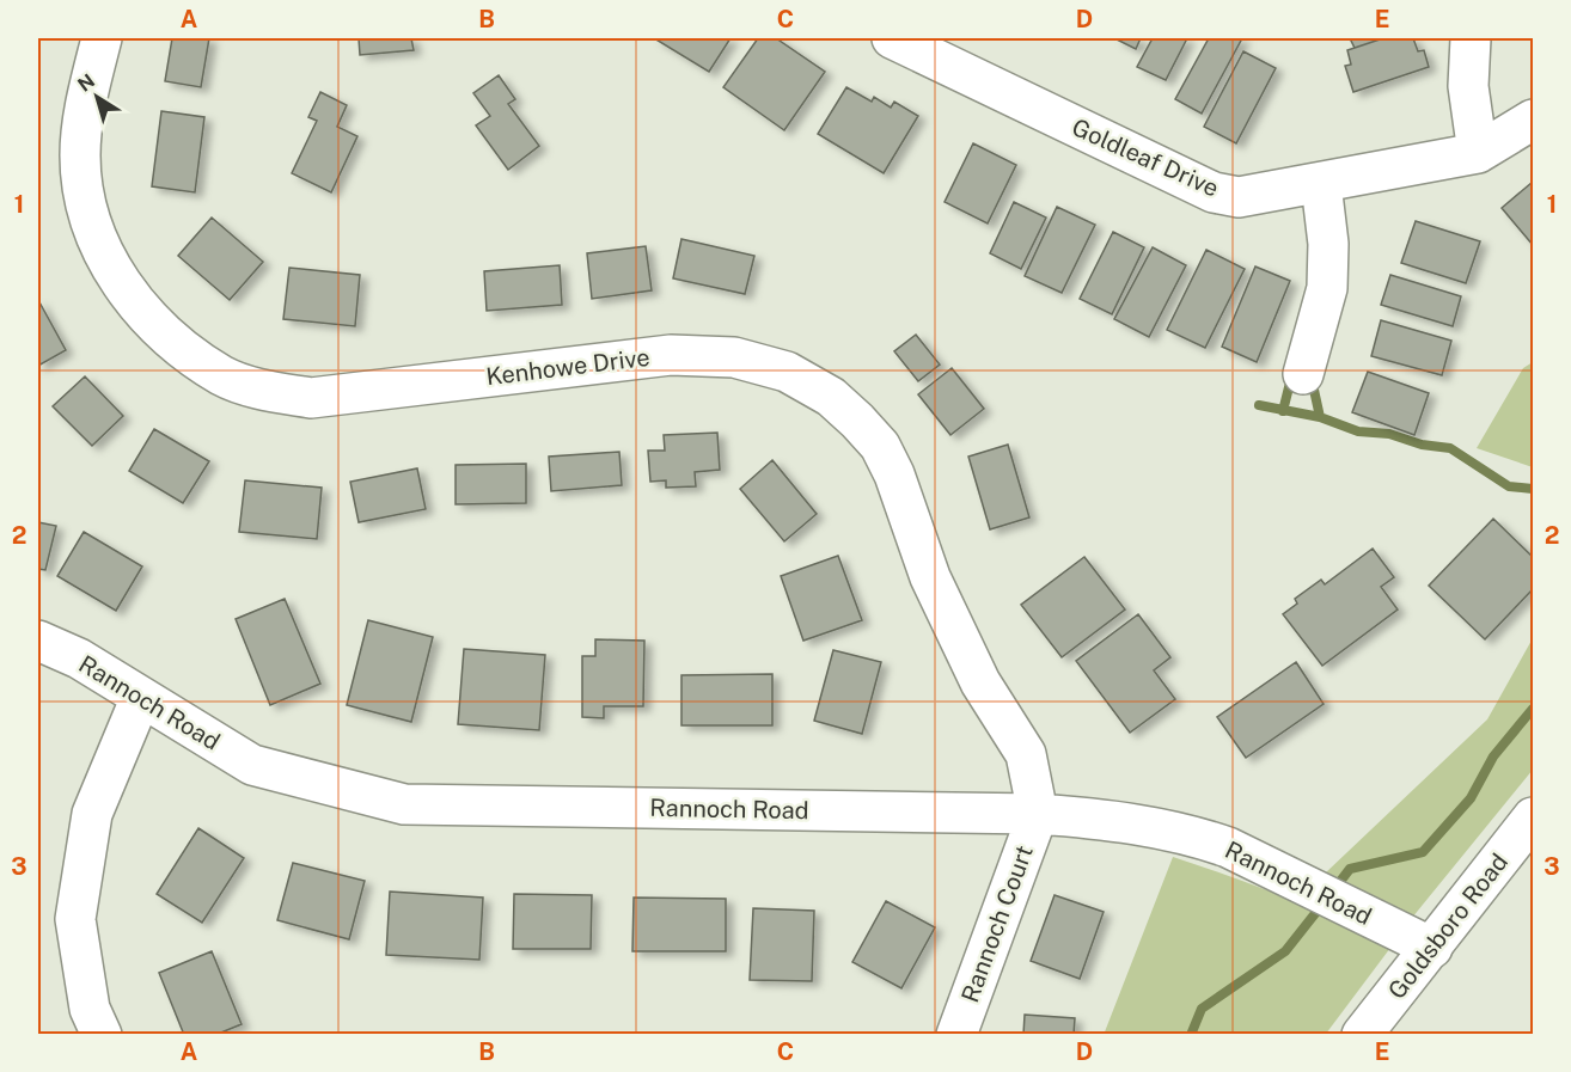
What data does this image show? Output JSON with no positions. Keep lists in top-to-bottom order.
{
  "streets": {
    "street": [
      "Goldleaf Drive",
      "Kenhowe Drive",
      "Rannoch Road",
      "Rannoch Court",
      "Goldsboro Road"
    ]
  },
  "crossings": [
    ["Kenhowe Drive", "Rannoch Road"],
    ["Kenhowe Drive", "Rannoch Court"],
    ["Rannoch Road", "Rannoch Court"],
    ["Rannoch Road", "Goldsboro Road"]
  ],
  "north": "top left",
  "grid": {
    "columns": [
      "A",
      "B",
      "C",
      "D",
      "E"
    ],
    "rows": ["1", "2", "3"]
  }
}
